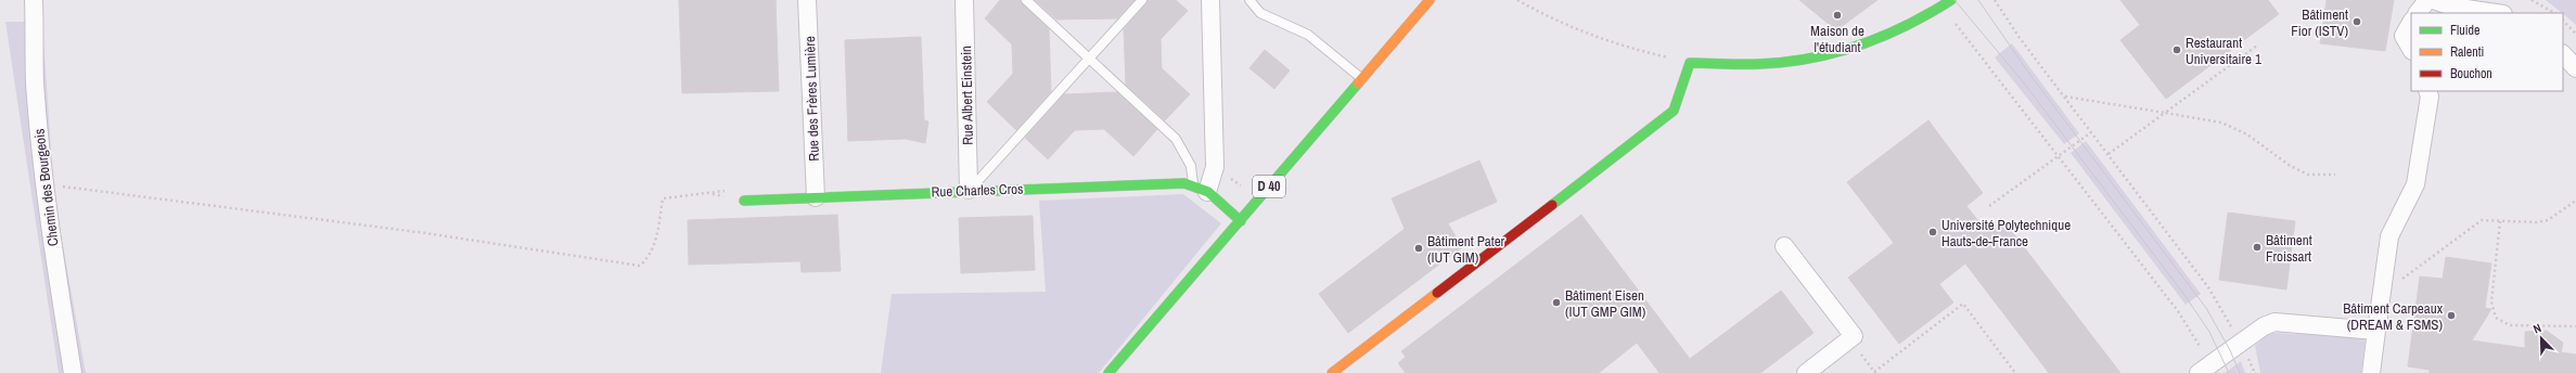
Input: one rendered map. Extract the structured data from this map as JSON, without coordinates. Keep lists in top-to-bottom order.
{
  "streets": {
    "street": [
      "Rue Albert Einstein",
      "Rue des Frères Lumière",
      "D 40",
      "Chemin des Bourgeois",
      "Rue Charles Cros"
    ]
  },
  "crossings": [
    ["Rue Albert Einstein", "Rue Charles Cros"],
    ["Rue des Frères Lumière", "Rue Charles Cros"]
  ],
  "places": [
    "Maison de l'étudiant",
    "Bâtiment Fior (ISTV)",
    "Restaurant Universitaire 1",
    "Université Polytechnique Hauts-de-France",
    "Bâtiment Froissart",
    "Bâtiment Pater (IUT GIM)",
    "Bâtiment Eisen (IUT GMP GIM)",
    "Bâtiment Carpeaux (DREAM & FSMS)"
  ],
  "legend": ["Fluide", "Ralenti", "Bouchon"],
  "north": "top left"
}
